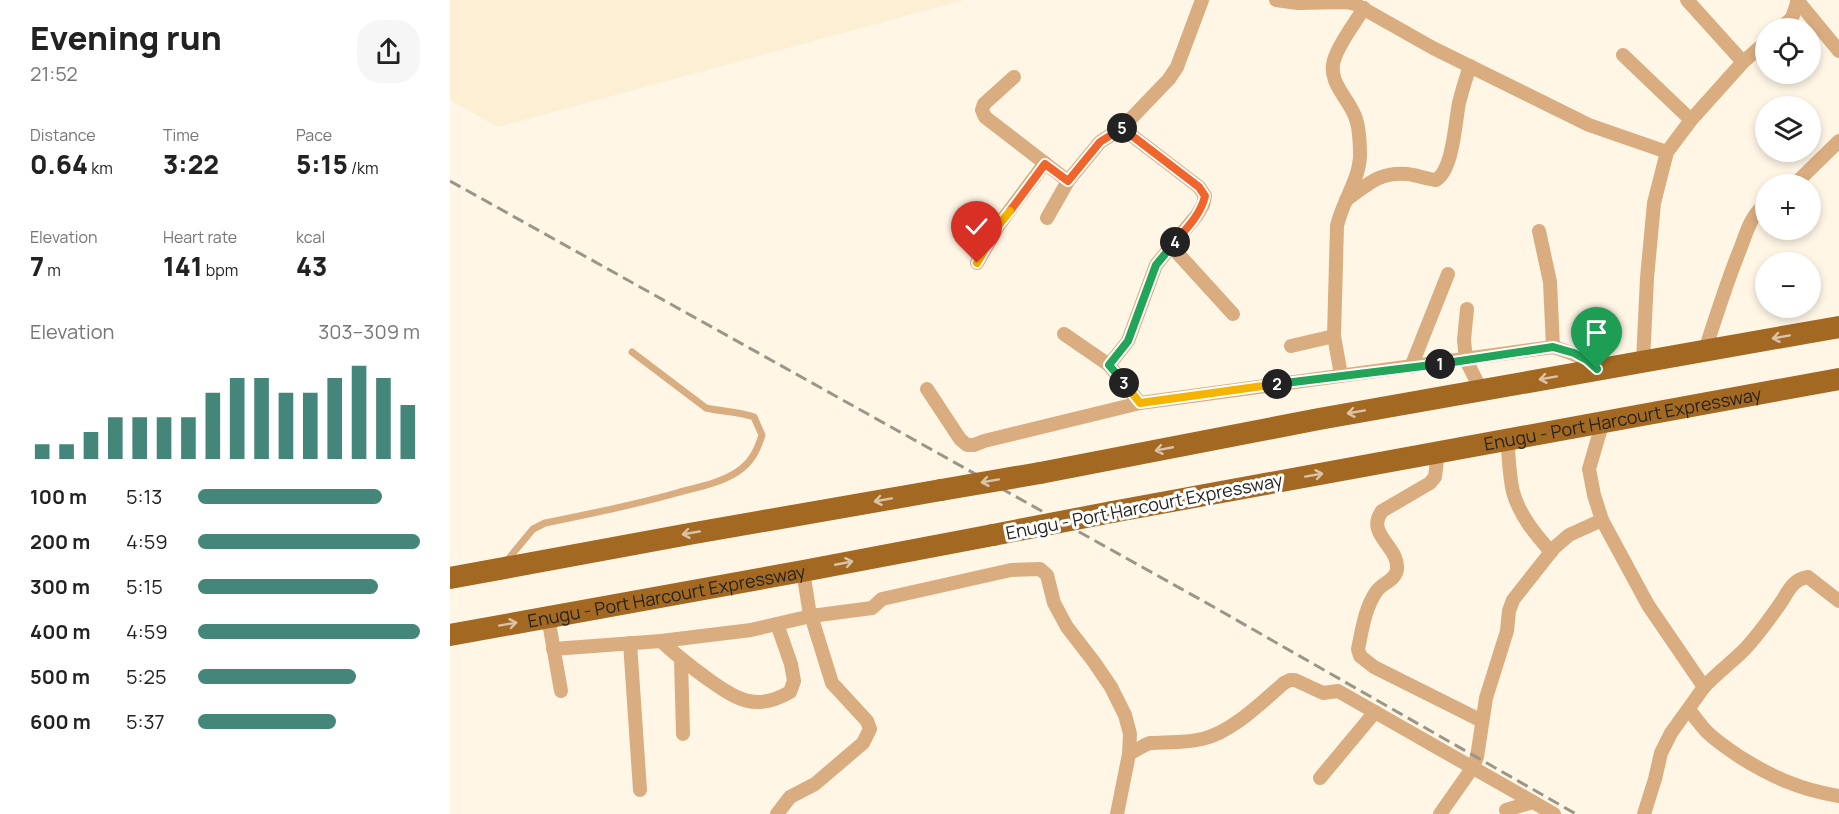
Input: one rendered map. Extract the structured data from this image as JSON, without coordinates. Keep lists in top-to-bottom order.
{
  "streets": {
    "highway": ["Enugu - Port Harcourt Expressway"]
  },
  "page": {
    "heading": ["Evening run", "21:52"],
    "map_buttons": ["+", "−"],
    "stats": [
      ["Distance", "0.64 km"],
      ["Time", "3:22"],
      ["Pace", "5:15 /km"],
      ["Elevation", "7 m"],
      ["Heart rate", "141 bpm"],
      ["kcal", "43"]
    ],
    "pins": [
      "5",
      "4",
      "1",
      "3",
      "2"
    ],
    "chart": ["Elevation", "303–309 m"],
    "list": [
      {
        "name": "100 m",
        "note": "5:13"
      },
      {
        "name": "200 m",
        "note": "4:59"
      },
      {
        "name": "300 m",
        "note": "5:15"
      },
      {
        "name": "400 m",
        "note": "4:59"
      },
      {
        "name": "500 m",
        "note": "5:25"
      },
      {
        "name": "600 m",
        "note": "5:37"
      }
    ]
  }
}
